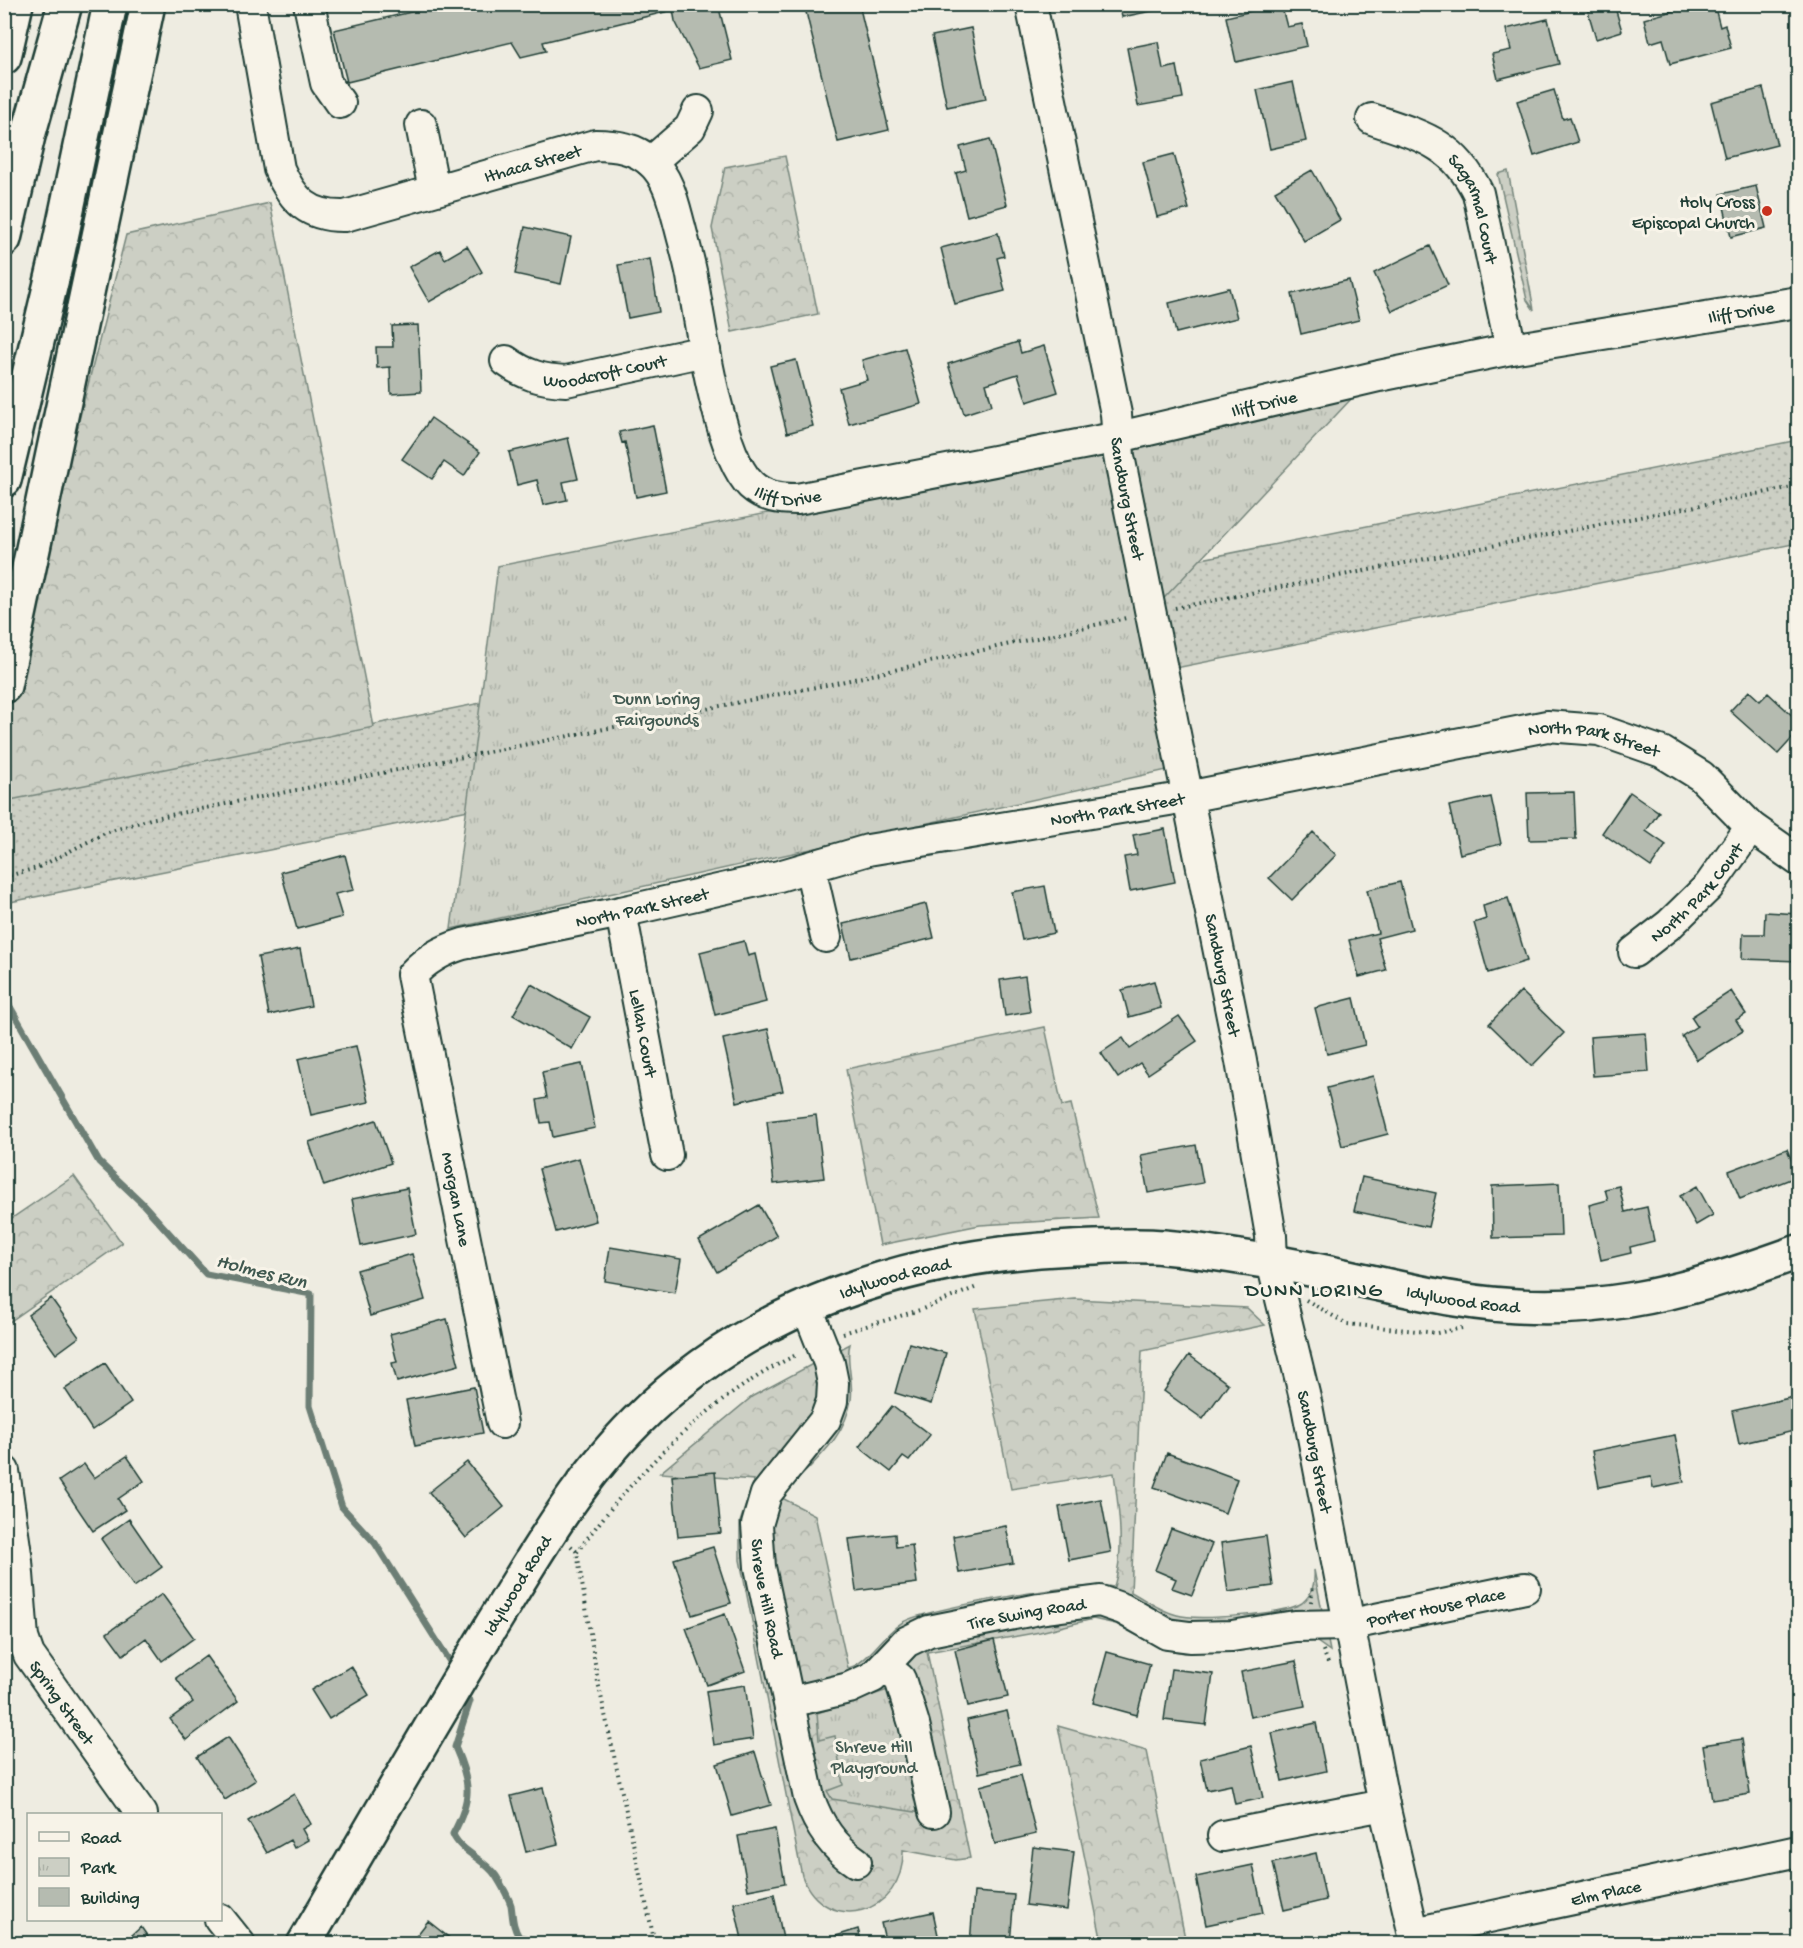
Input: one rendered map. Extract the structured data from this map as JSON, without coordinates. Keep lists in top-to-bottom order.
{
  "streets": {
    "main road": ["Idylwood Road"],
    "street": [
      "Ithaca Street",
      "Sagarmal Court",
      "Iliff Drive",
      "Woodcroft Court",
      "Sandburg Street",
      "North Park Street",
      "North Park Court",
      "Lellah Court",
      "Morgan Lane",
      "Shreve Hill Road",
      "Porter House Place",
      "Tire Swing Road",
      "Spring Street",
      "Elm Place"
    ]
  },
  "crossings": [
    ["Ithaca Street", "Iliff Drive"],
    ["Ithaca Street", "Woodcroft Court"],
    ["Sagarmal Court", "Iliff Drive"],
    ["Iliff Drive", "Sandburg Street"],
    ["Sandburg Street", "North Park Street"],
    ["Sandburg Street", "Idylwood Road"],
    ["Sandburg Street", "Porter House Place"],
    ["Sandburg Street", "Tire Swing Road"],
    ["Sandburg Street", "Elm Place"],
    ["North Park Street", "North Park Court"],
    ["North Park Street", "Lellah Court"],
    ["North Park Street", "Morgan Lane"],
    ["Idylwood Road", "Shreve Hill Road"],
    ["Shreve Hill Road", "Tire Swing Road"],
    ["Porter House Place", "Tire Swing Road"]
  ],
  "districts": ["DUNN LORING"],
  "water": ["Holmes Run"],
  "parks": ["Dunn Loring Fairgounds", "Shreve Hill Playground"],
  "places": ["Holy Cross Episcopal Church"],
  "legend": ["Road", "Park", "Building"]
}
